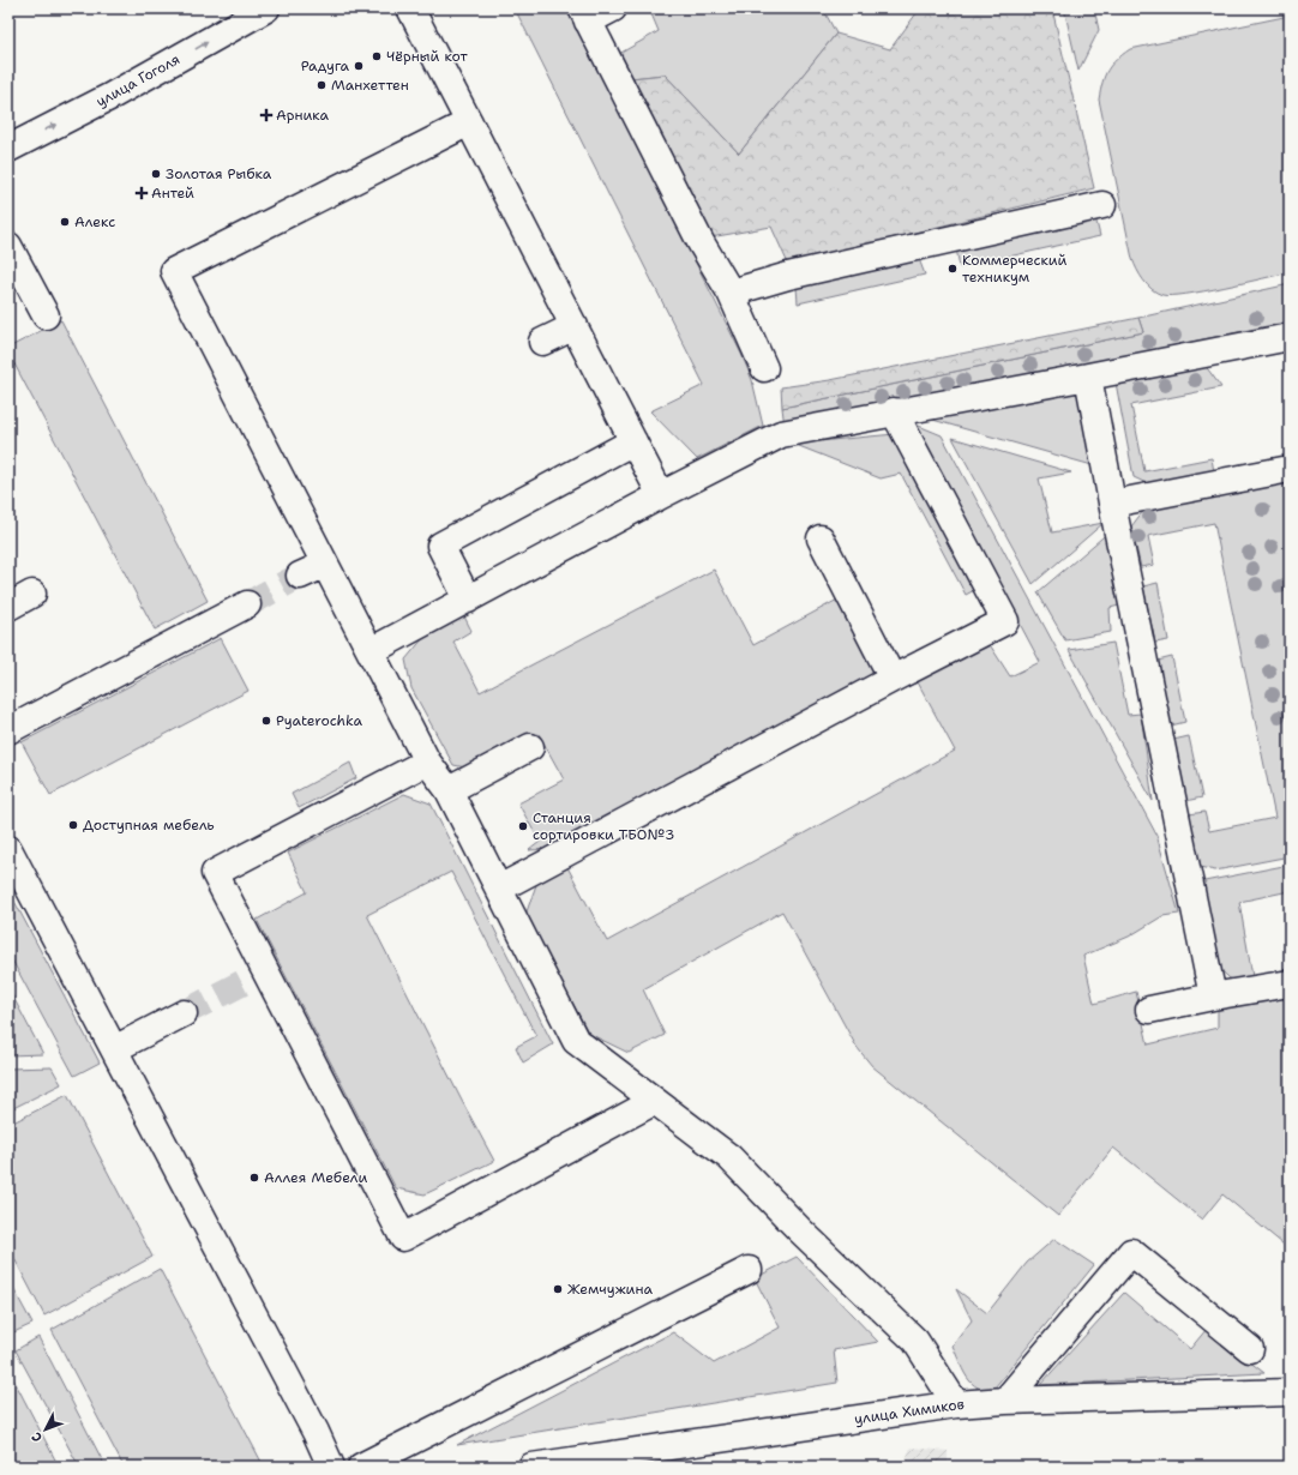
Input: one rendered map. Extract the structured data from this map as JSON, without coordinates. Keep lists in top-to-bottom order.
{
  "streets": {
    "street": ["улица Гоголя", "улица Химиков"]
  },
  "one_way": ["улица Гоголя"],
  "places": {
    "other": [
      "Чёрный кот",
      "Радуга",
      "Манхеттен",
      "Золотая Рыбка",
      "Алекс",
      "Коммерческий техникум",
      "Pyaterochka",
      "Доступная мебель",
      "Станция сортировки ТБО№3",
      "Аллея Мебели",
      "Жемчужина"
    ],
    "health": ["Арника", "Антей"]
  },
  "north": "bottom left"
}
